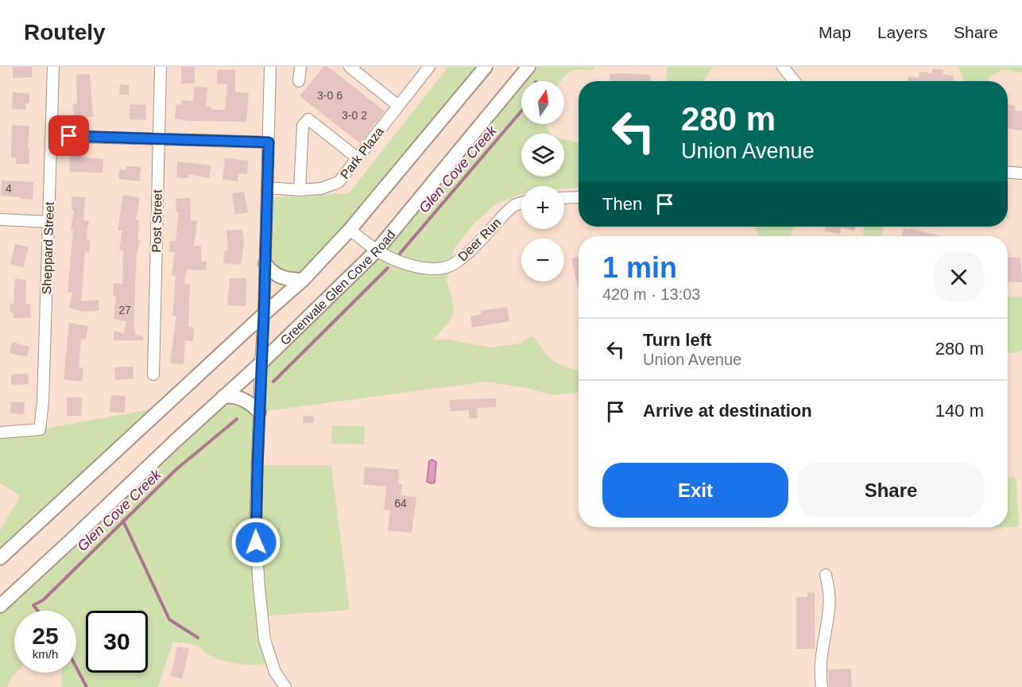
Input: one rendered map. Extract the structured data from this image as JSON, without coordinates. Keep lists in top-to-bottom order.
{
  "streets": {
    "main road": ["Greenvale Glen Cove Road"],
    "street": [
      "Park Plaza",
      "Post Street",
      "Deer Run",
      "Sheppard Street"
    ]
  },
  "crossings": [
    ["Deer Run", "Greenvale Glen Cove Road"]
  ],
  "water": ["Glen Cove Creek"],
  "house_numbers": [
    "3-0 6",
    "3-0 2",
    "4",
    "27",
    "64"
  ],
  "north": "top",
  "page": {
    "header": "Routely",
    "nav": ["Map", "Layers", "Share"],
    "map_buttons": ["+", "−"],
    "turn": ["280 m", "Union Avenue"],
    "then": "Then",
    "heading": ["1 min", "420 m · 13:03"],
    "list": [
      {
        "name": "Turn left",
        "note": "Union Avenue",
        "value": "280 m"
      },
      {
        "name": "Arrive at destination",
        "value": "140 m"
      }
    ],
    "buttons": ["Exit", "Share"],
    "speed": "25 km/h",
    "limit": "30"
  }
}
